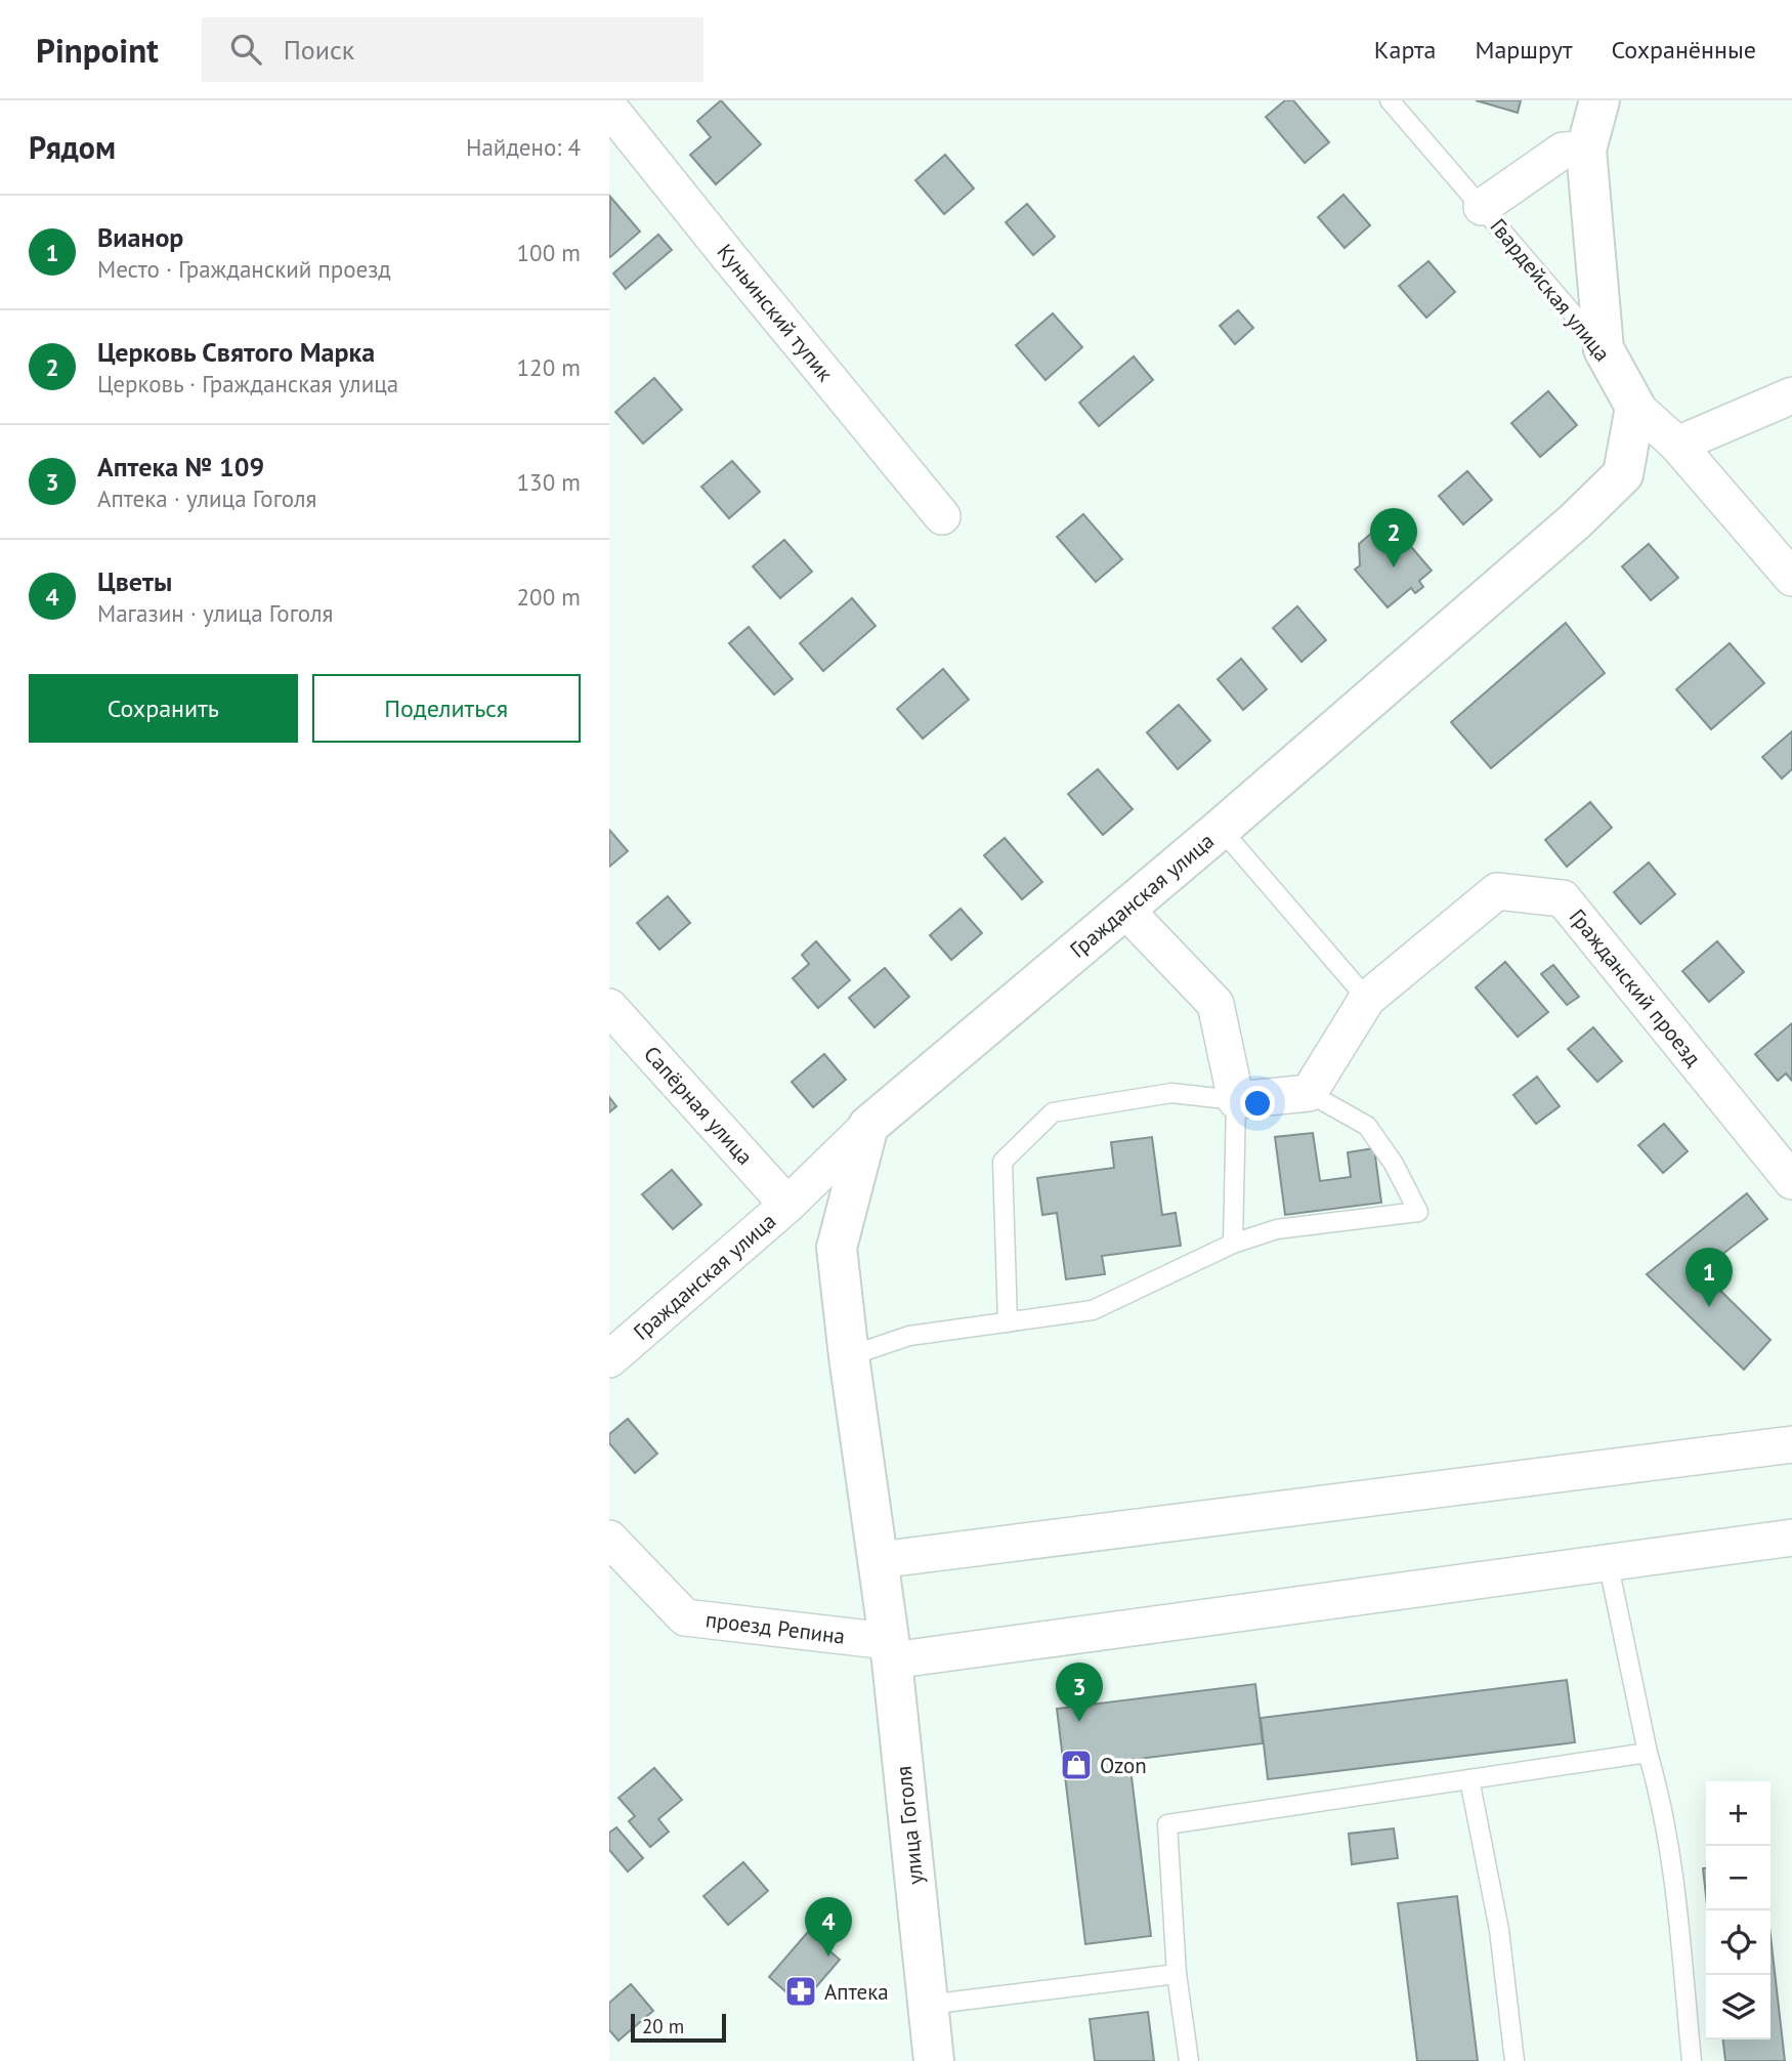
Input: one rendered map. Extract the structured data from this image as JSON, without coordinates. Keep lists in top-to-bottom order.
{
  "streets": {
    "street": [
      "Гвардейская улица",
      "Куньинский тупик",
      "Гражданская улица",
      "Гражданский проезд",
      "Сапёрная улица",
      "проезд Репина",
      "улица Гоголя"
    ]
  },
  "crossings": [
    ["Гвардейская улица", "Гражданская улица"],
    ["Гражданская улица", "Сапёрная улица"],
    ["Гражданская улица", "улица Гоголя"],
    ["проезд Репина", "улица Гоголя"]
  ],
  "places": {
    "shop": ["Ozon"],
    "pharmacy": ["Аптека"]
  },
  "scale_bar": "20 m",
  "page": {
    "header": "Pinpoint",
    "search": "Поиск",
    "nav": ["Карта", "Маршрут", "Сохранённые"],
    "heading": ["Рядом", "Найдено: 4"],
    "list": [
      {
        "mark": "1",
        "name": "Вианор",
        "note": "Место · Гражданский проезд",
        "value": "100 m"
      },
      {
        "mark": "2",
        "name": "Церковь Святого Марка",
        "note": "Церковь · Гражданская улица",
        "value": "120 m"
      },
      {
        "mark": "3",
        "name": "Аптека № 109",
        "note": "Аптека · улица Гоголя",
        "value": "130 m"
      },
      {
        "mark": "4",
        "name": "Цветы",
        "note": "Магазин · улица Гоголя",
        "value": "200 m"
      }
    ],
    "pins": [
      "2",
      "1",
      "3",
      "4"
    ],
    "buttons": ["Сохранить", "Поделиться"],
    "map_buttons": ["+", "−"],
    "scale": "20 m"
  }
}
